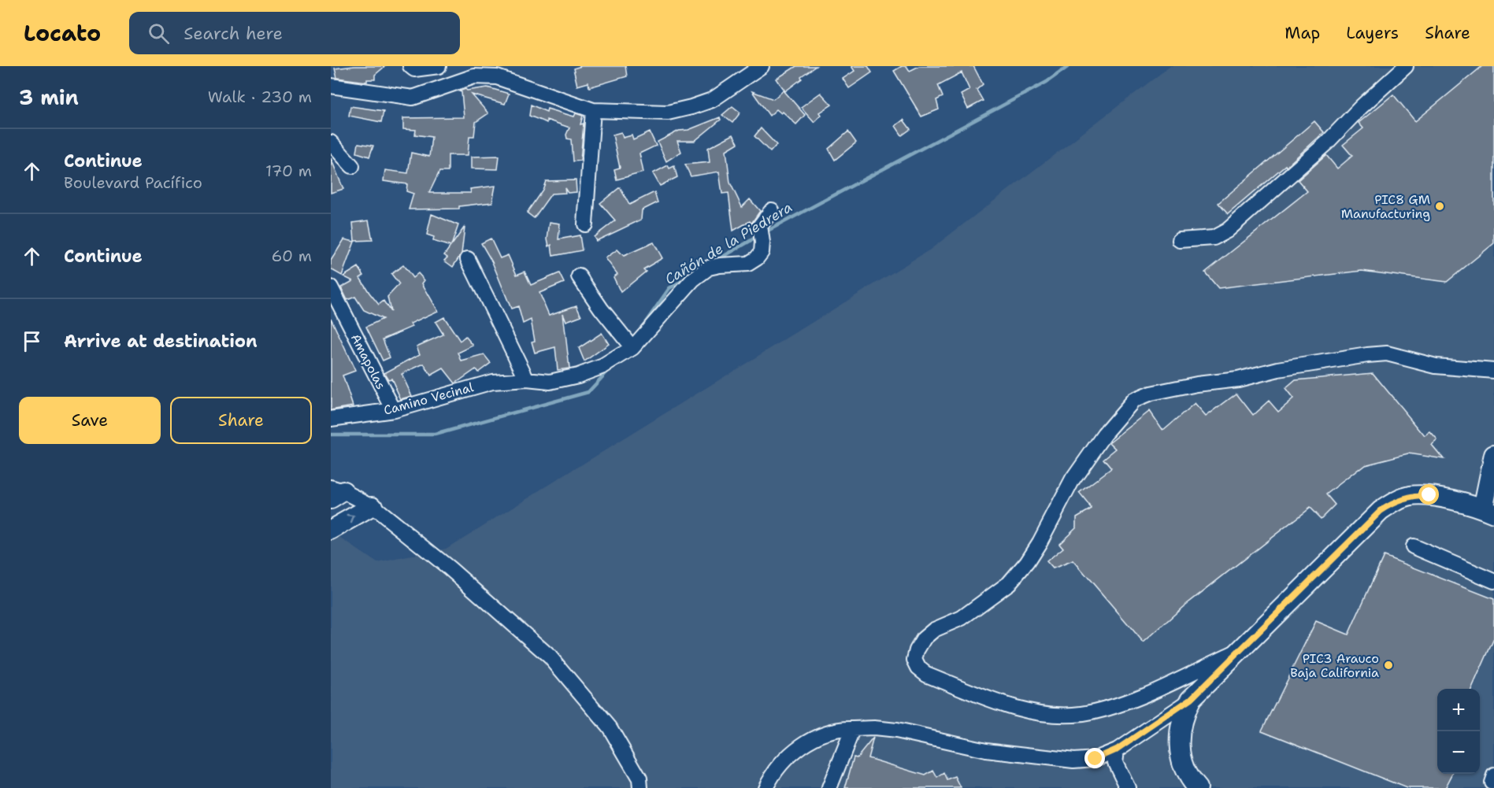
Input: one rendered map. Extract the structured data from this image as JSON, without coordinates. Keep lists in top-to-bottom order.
{
  "streets": {
    "street": ["Amapolas", "Camino Vecinal"]
  },
  "crossings": [
    ["Amapolas", "Camino Vecinal"]
  ],
  "water": ["Cañón de la Piedrera"],
  "places": ["PIC8 GM Manufacturing", "PIC3 Arauco Baja California"],
  "page": {
    "header": "Locato",
    "search": "Search here",
    "nav": ["Map", "Layers", "Share"],
    "heading": ["3 min", "Walk · 230 m"],
    "list": [
      ["Continue", "Boulevard Pacífico", "170 m"],
      ["Continue", "60 m"],
      "Arrive at destination"
    ],
    "buttons": ["Save", "Share"],
    "map_buttons": ["+", "−"]
  }
}
